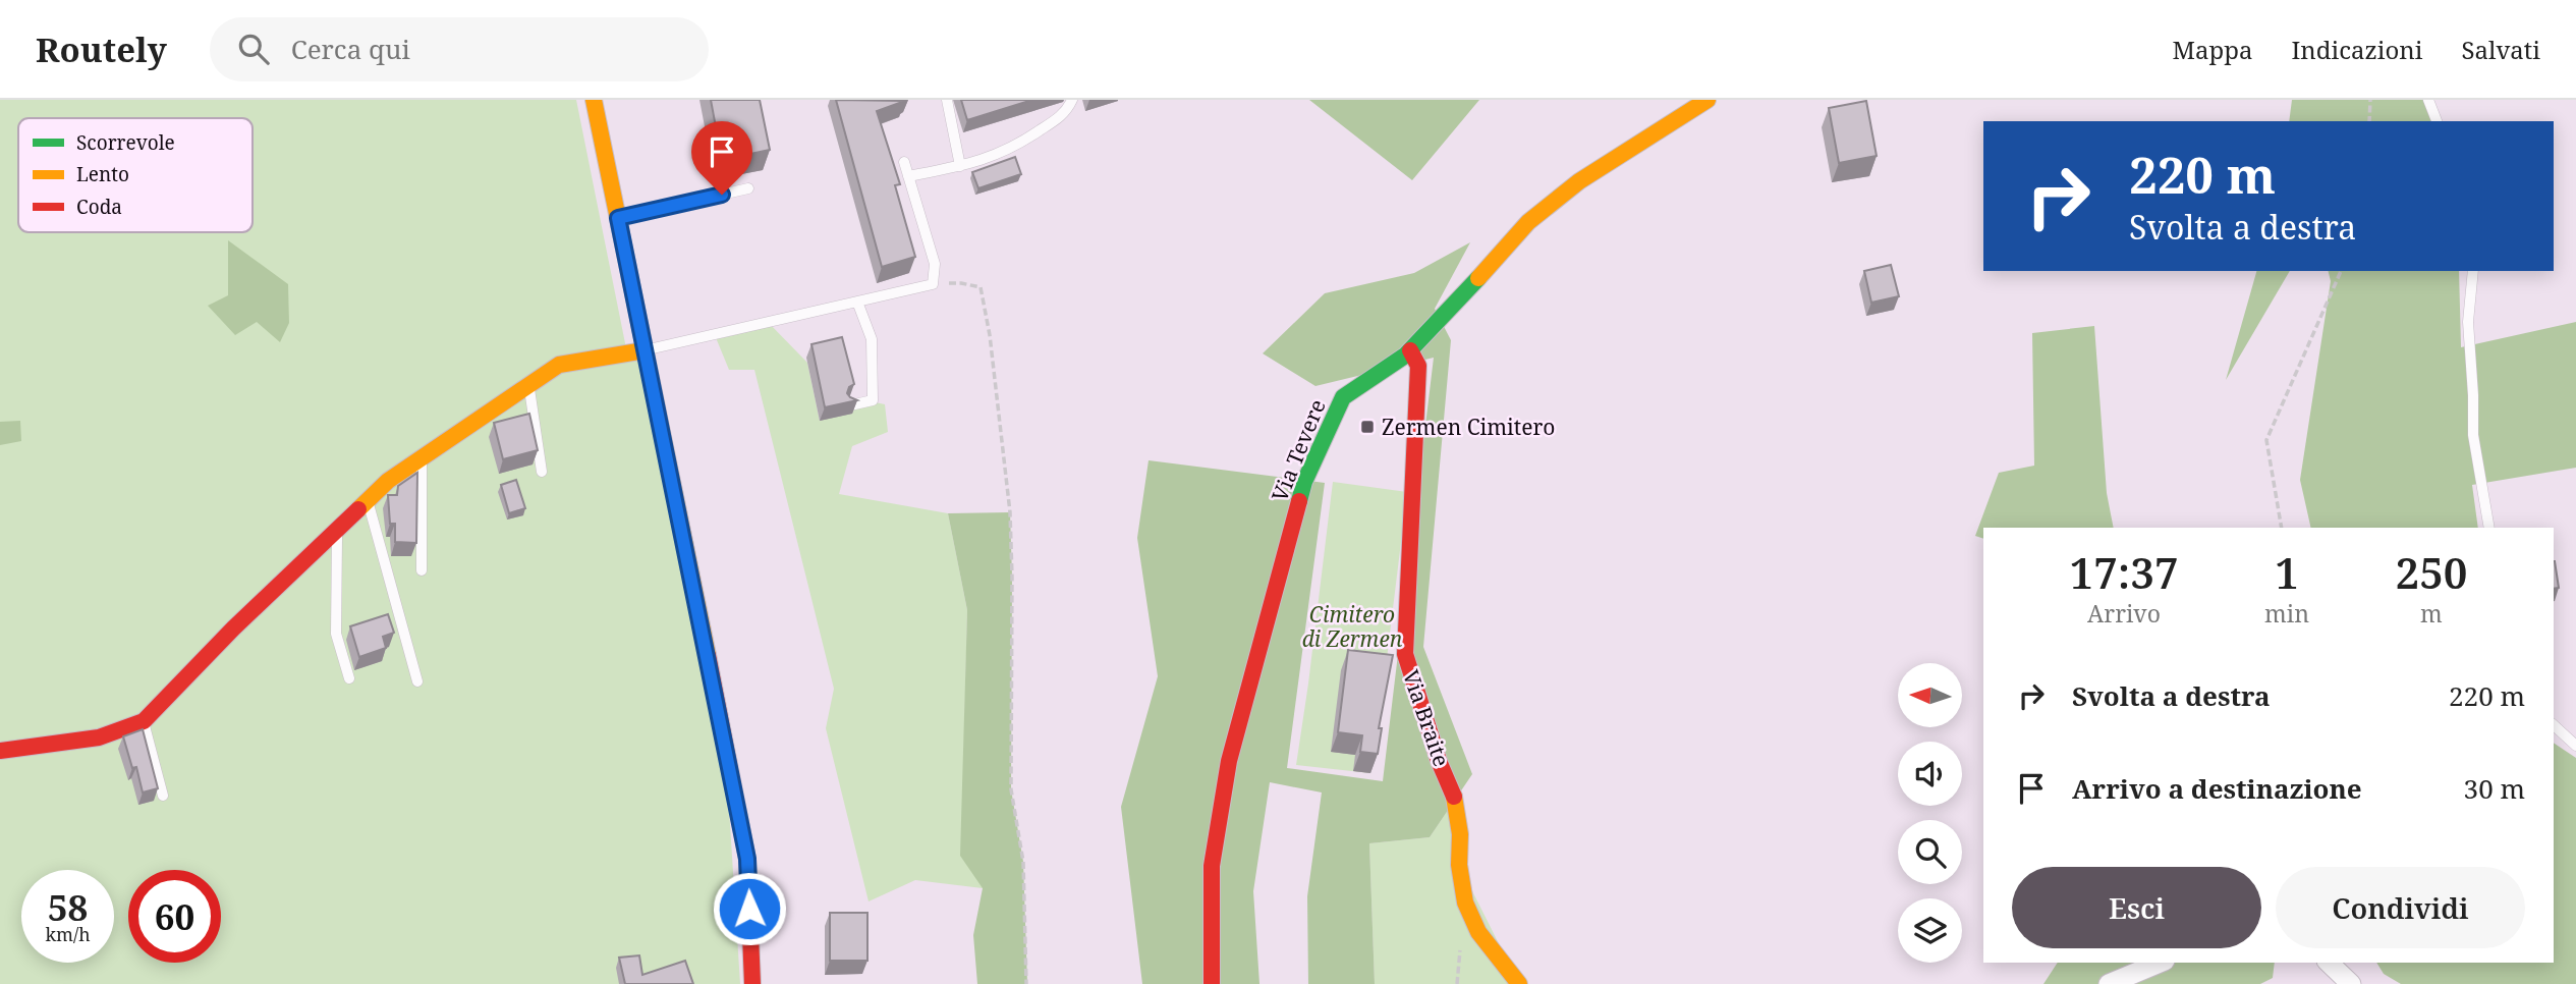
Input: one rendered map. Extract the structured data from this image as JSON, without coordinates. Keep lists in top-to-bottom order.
{
  "streets": {
    "main road": ["Via Tevere", "Via Braite"]
  },
  "crossings": [
    ["Via Tevere", "Via Braite"]
  ],
  "parks": ["Cimitero di Zermen"],
  "places": {
    "transit": ["Zermen Cimitero"]
  },
  "legend": ["Scorrevole", "Lento", "Coda"],
  "north": "left",
  "page": {
    "header": "Routely",
    "search": "Cerca qui",
    "nav": ["Mappa", "Indicazioni", "Salvati"],
    "turn": ["220 m", "Svolta a destra"],
    "eta": [
      "17:37",
      "Arrivo",
      "1",
      "min",
      "250",
      "m"
    ],
    "list": [
      {
        "name": "Svolta a destra",
        "value": "220 m"
      },
      {
        "name": "Arrivo a destinazione",
        "value": "30 m"
      }
    ],
    "buttons": ["Esci", "Condividi"],
    "speed": "58 km/h",
    "limit": "60"
  }
}
